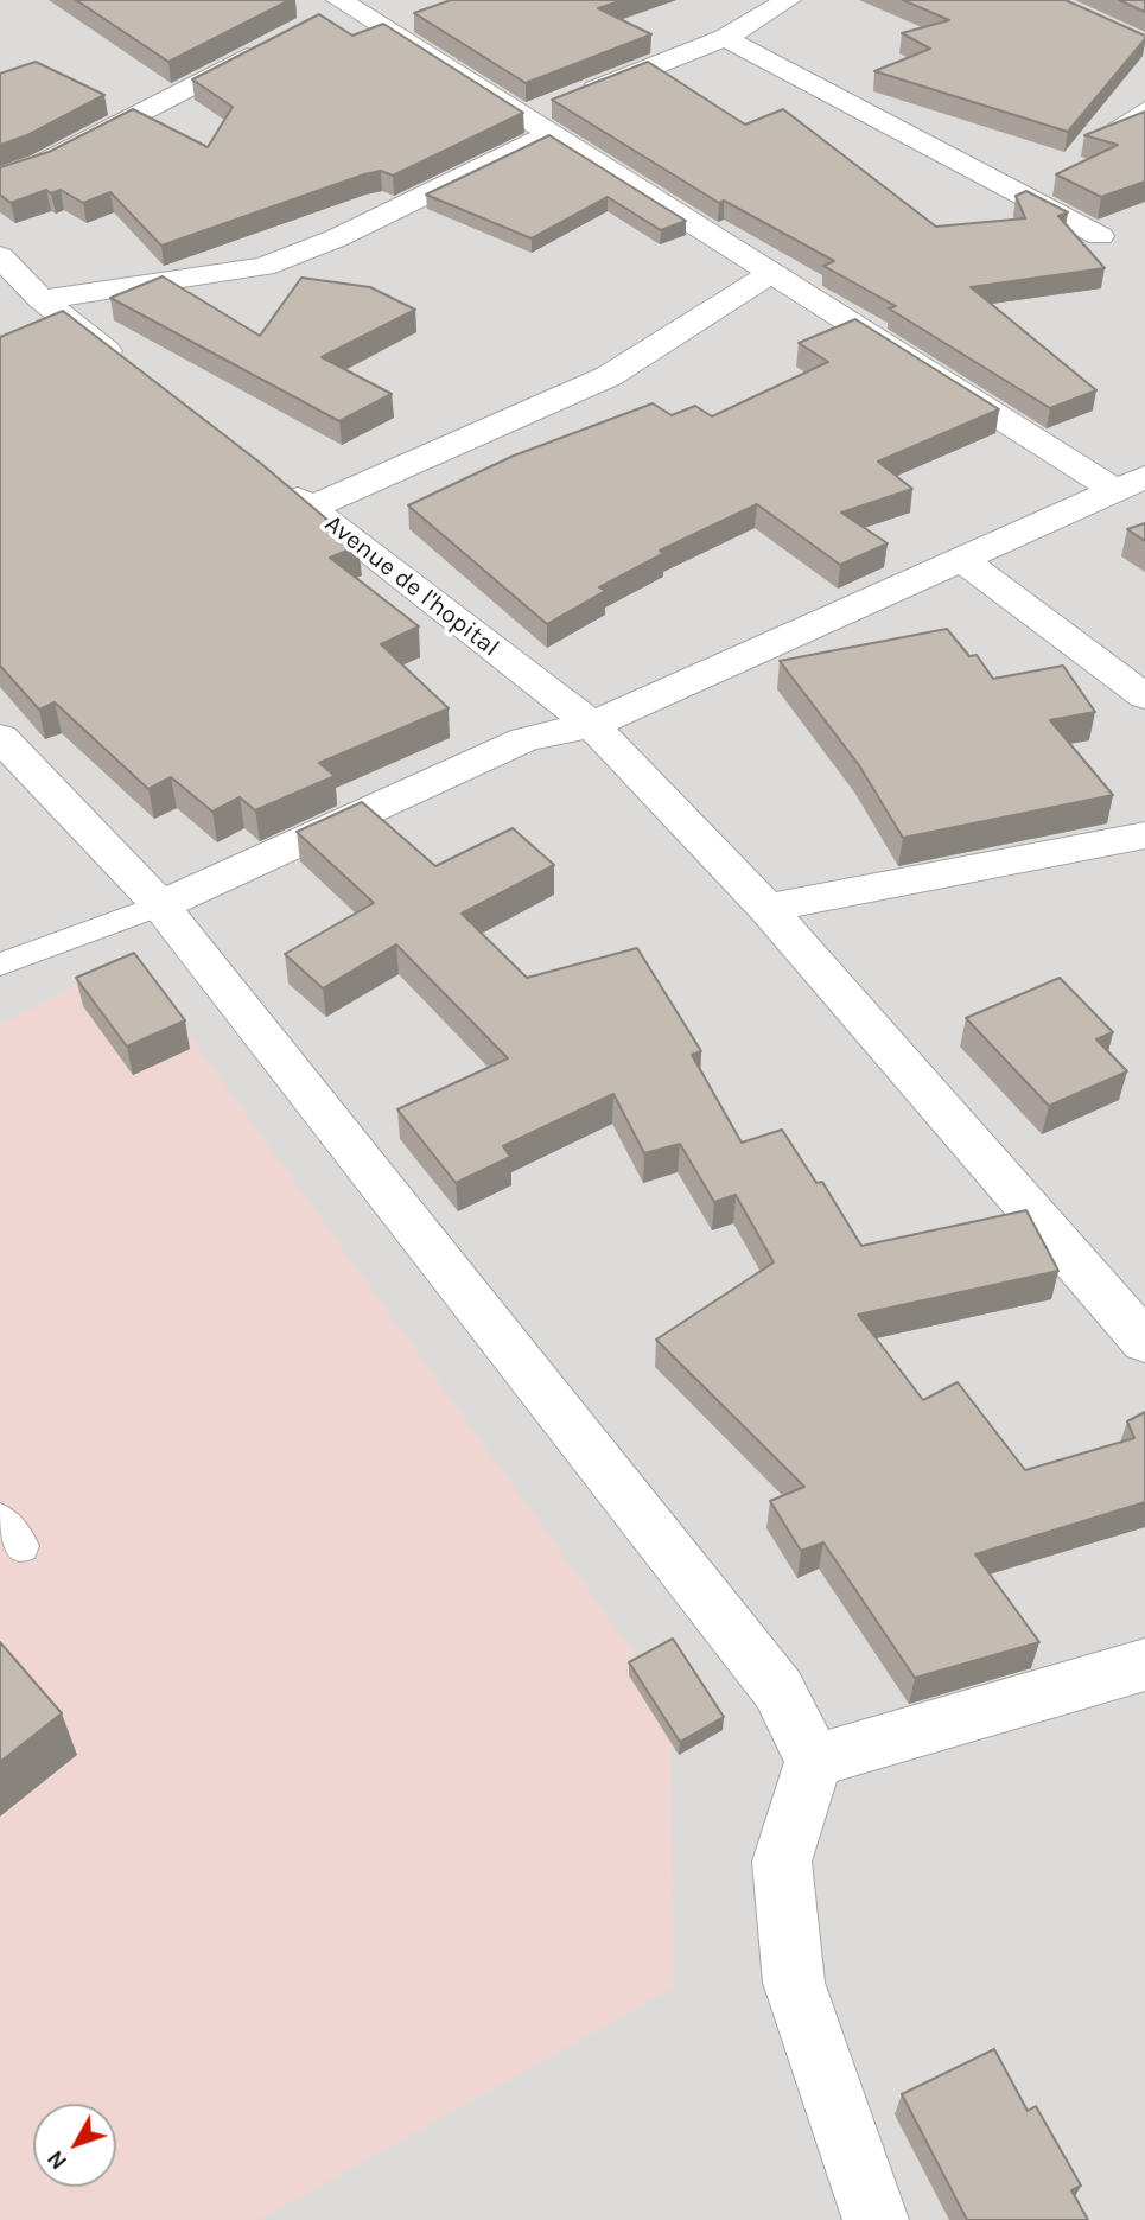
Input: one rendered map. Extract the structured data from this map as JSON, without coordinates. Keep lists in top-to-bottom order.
{
  "streets": {
    "street": ["Avenue de l'hopital"]
  },
  "north": "bottom left"
}
